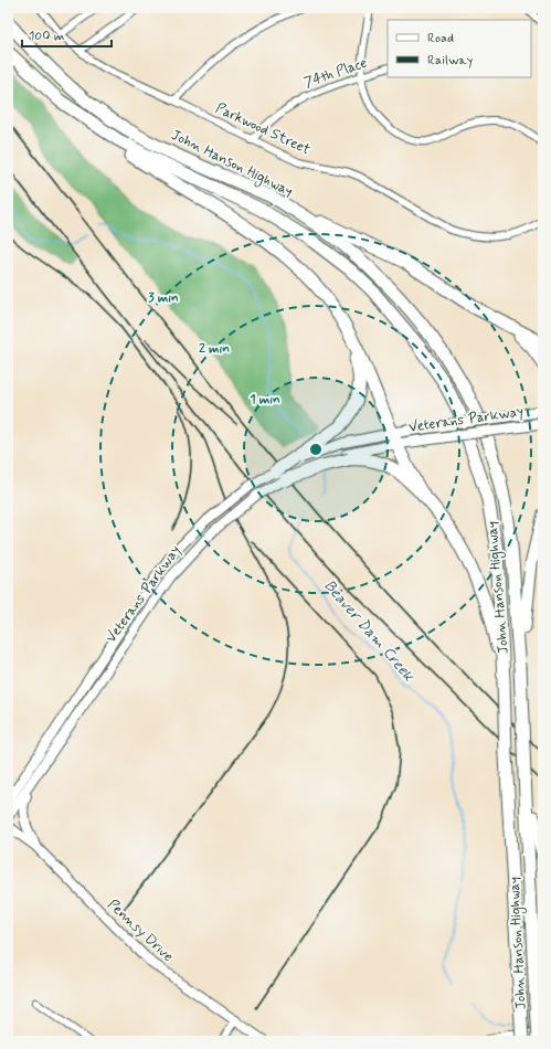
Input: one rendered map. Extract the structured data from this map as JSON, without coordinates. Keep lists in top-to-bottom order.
{
  "streets": {
    "highway": ["John Hanson Highway"],
    "main road": ["Veterans Parkway", "Pennsy Drive"],
    "street": ["74th Place", "Parkwood Street"]
  },
  "crossings": [
    ["74th Place", "Parkwood Street"]
  ],
  "water": ["Beaver Dam Creek"],
  "legend": ["Road", "Railway"],
  "scale_bar": "100 m",
  "rings": ["3 min", "2 min", "1 min"]
}
